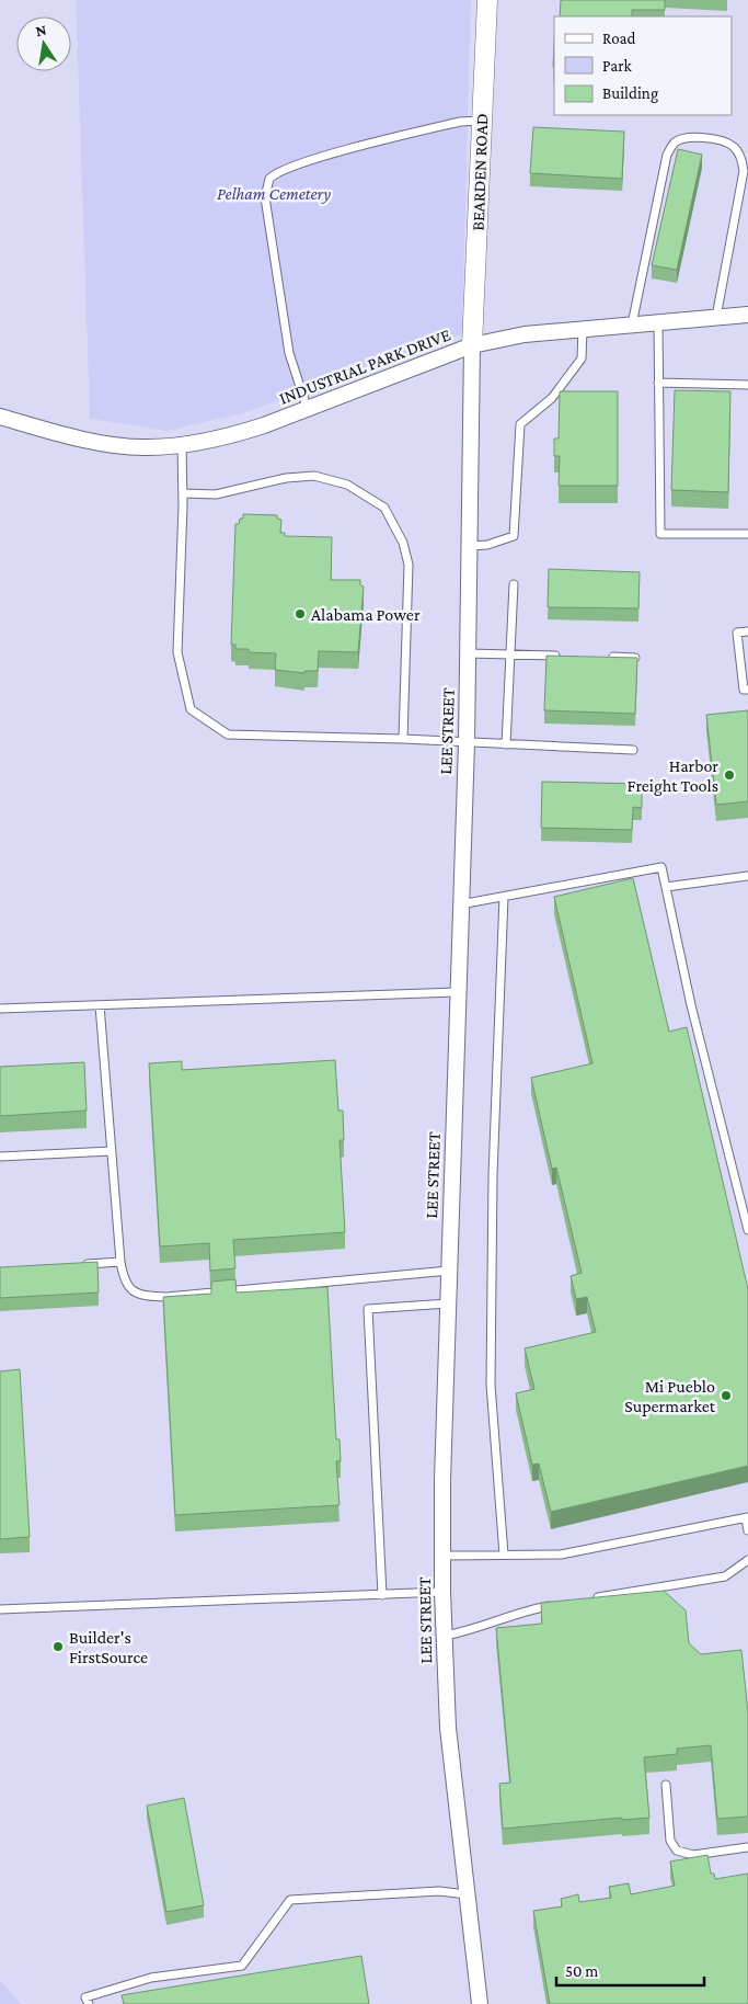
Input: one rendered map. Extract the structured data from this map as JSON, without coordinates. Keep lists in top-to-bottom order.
{
  "streets": {
    "street": ["BEARDEN ROAD", "INDUSTRIAL PARK DRIVE", "LEE STREET"]
  },
  "crossings": [
    ["BEARDEN ROAD", "INDUSTRIAL PARK DRIVE"],
    ["BEARDEN ROAD", "LEE STREET"],
    ["INDUSTRIAL PARK DRIVE", "LEE STREET"]
  ],
  "parks": ["Pelham Cemetery"],
  "places": [
    "Alabama Power",
    "Harbor Freight Tools",
    "Mi Pueblo Supermarket",
    "Builder's FirstSource"
  ],
  "legend": ["Road", "Park", "Building"],
  "scale_bar": "50 m",
  "north": "top"
}
